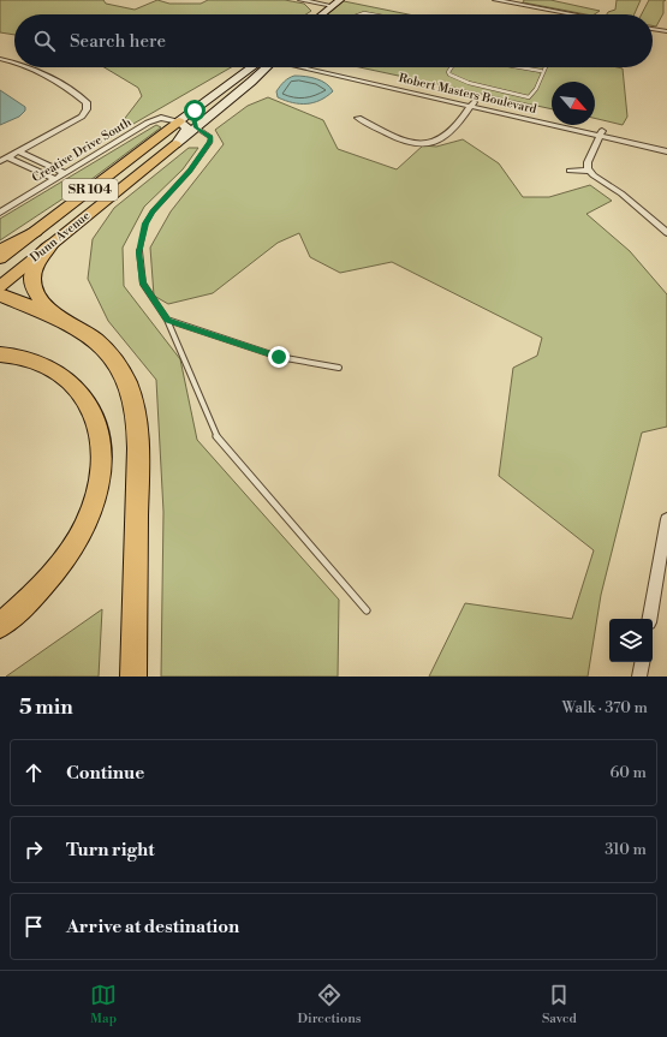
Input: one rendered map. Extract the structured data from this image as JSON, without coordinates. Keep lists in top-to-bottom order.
{
  "streets": {
    "main road": ["SR 104", "Dunn Avenue"],
    "street": ["Robert Masters Boulevard", "Creative Drive South"]
  },
  "crossings": [
    ["Creative Drive South", "Dunn Avenue"]
  ],
  "north": "bottom right",
  "page": {
    "search": "Search here",
    "heading": ["5 min", "Walk · 370 m"],
    "list": [
      ["Continue", "60 m"],
      ["Turn right", "310 m"],
      "Arrive at destination"
    ],
    "nav": ["Map", "Directions", "Saved"]
  }
}
